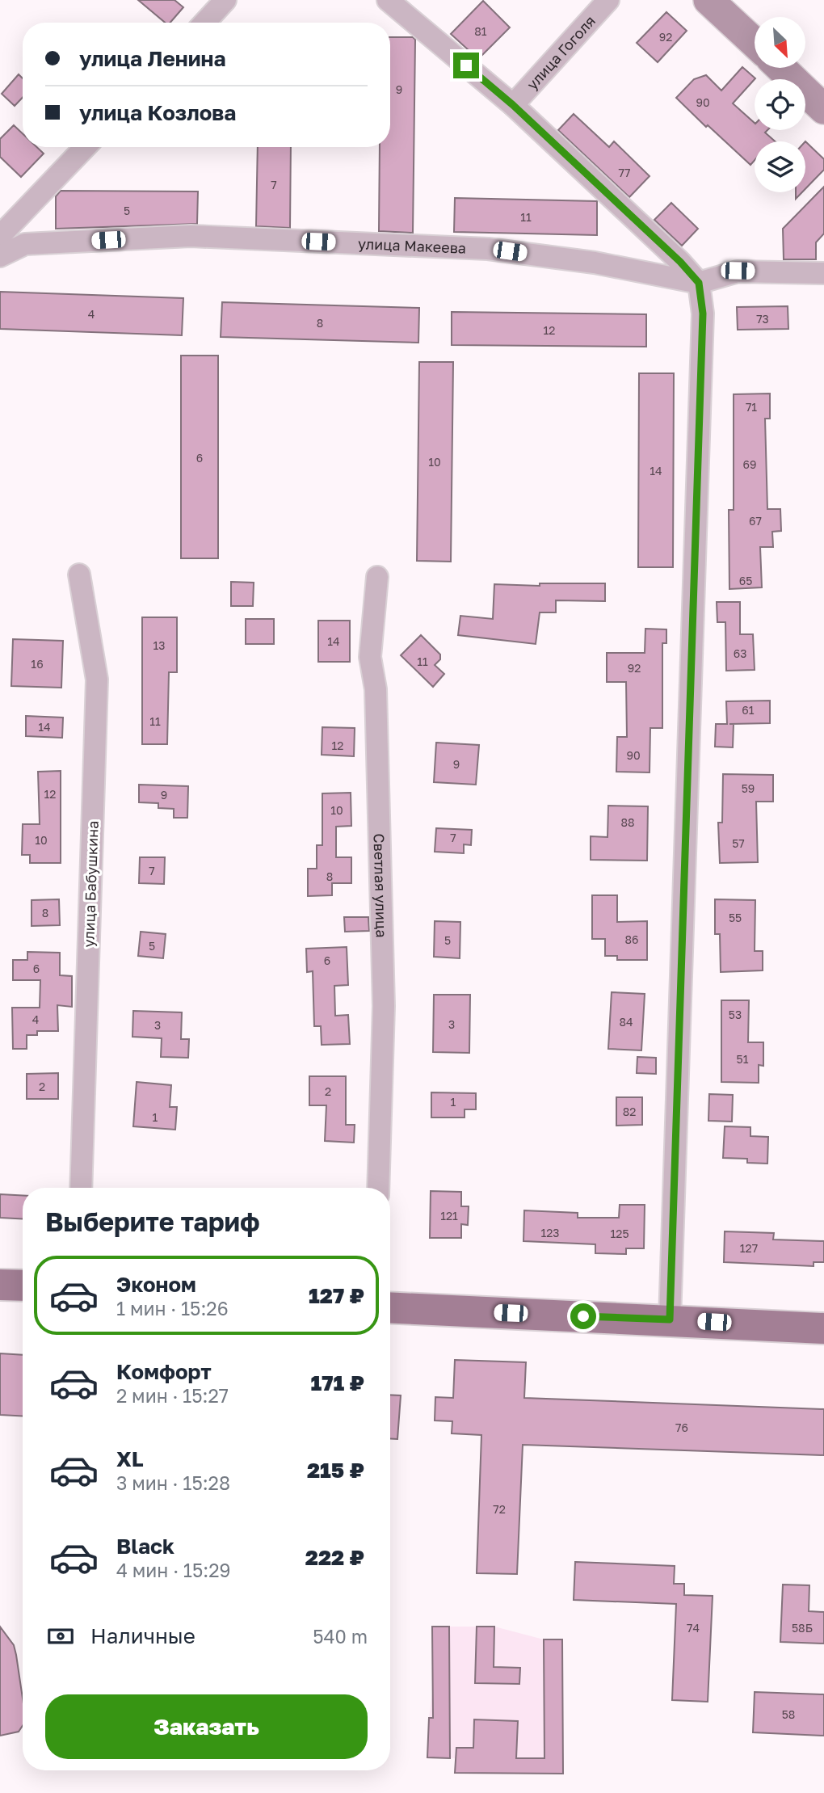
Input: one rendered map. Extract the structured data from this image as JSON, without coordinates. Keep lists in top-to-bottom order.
{
  "streets": {
    "street": [
      "улица Гоголя",
      "улица Макеева",
      "улица Бабушкина",
      "Светлая улица"
    ]
  },
  "house_numbers": [
    "81",
    "92",
    "9",
    "90",
    "77",
    "7",
    "5",
    "11",
    "4",
    "73",
    "8",
    "12",
    "71",
    "6",
    "10",
    "69",
    "14",
    "67",
    "65",
    "14",
    "13",
    "63",
    "11",
    "16",
    "92",
    "61",
    "11",
    "14",
    "12",
    "90",
    "9",
    "59",
    "12",
    "9",
    "10",
    "88",
    "7",
    "10",
    "57",
    "7",
    "8",
    "8",
    "55",
    "86",
    "5",
    "5",
    "6",
    "6",
    "53",
    "4",
    "84",
    "3",
    "3",
    "51",
    "2",
    "2",
    "1",
    "82",
    "1",
    "121",
    "123",
    "125",
    "127",
    "76",
    "72",
    "74",
    "58Б",
    "58"
  ],
  "north": "bottom right",
  "page": {
    "banner": ["улица Ленина", "улица Козлова"],
    "heading": "Выберите тариф",
    "list": [
      {
        "name": "Эконом",
        "note": "1 мин · 15:26",
        "value": "127 ₽"
      },
      {
        "name": "Комфорт",
        "note": "2 мин · 15:27",
        "value": "171 ₽"
      },
      {
        "name": "XL",
        "note": "3 мин · 15:28",
        "value": "215 ₽"
      },
      {
        "name": "Black",
        "note": "4 мин · 15:29",
        "value": "222 ₽"
      }
    ],
    "pay": ["Наличные", "540 m"],
    "buttons": "Заказать"
  }
}
